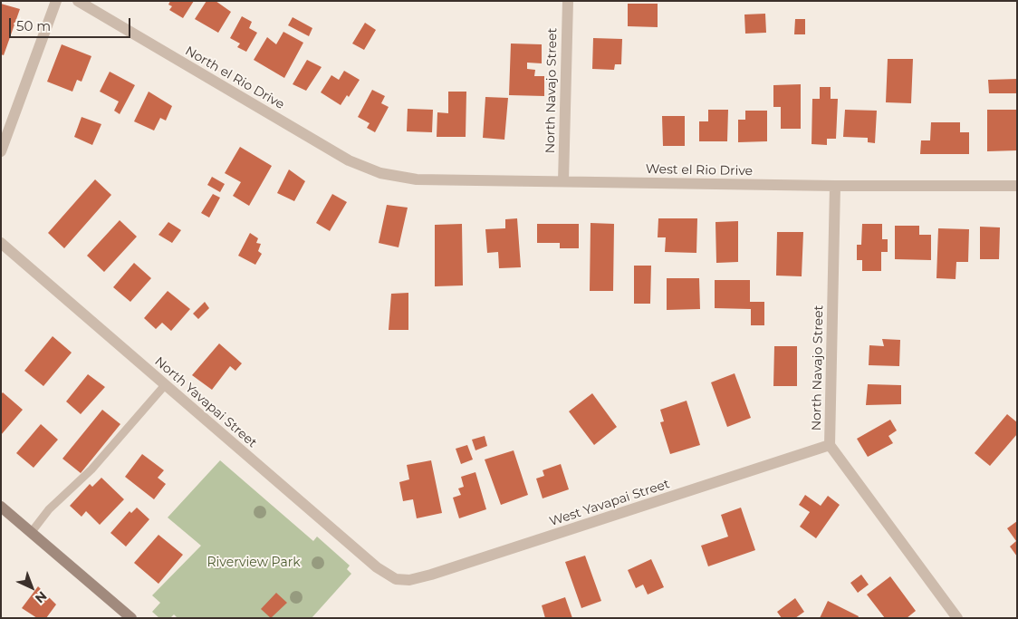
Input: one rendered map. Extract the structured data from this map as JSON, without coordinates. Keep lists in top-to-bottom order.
{
  "streets": {
    "street": [
      "North el Rio Drive",
      "North Navajo Street",
      "West el Rio Drive",
      "North Yavapai Street",
      "West Yavapai Street"
    ]
  },
  "crossings": [
    ["North el Rio Drive", "West el Rio Drive"],
    ["North Navajo Street", "West el Rio Drive"],
    ["North Navajo Street", "West Yavapai Street"],
    ["North Yavapai Street", "West Yavapai Street"]
  ],
  "parks": ["Riverview Park"],
  "scale_bar": "50 m",
  "north": "bottom right"
}
